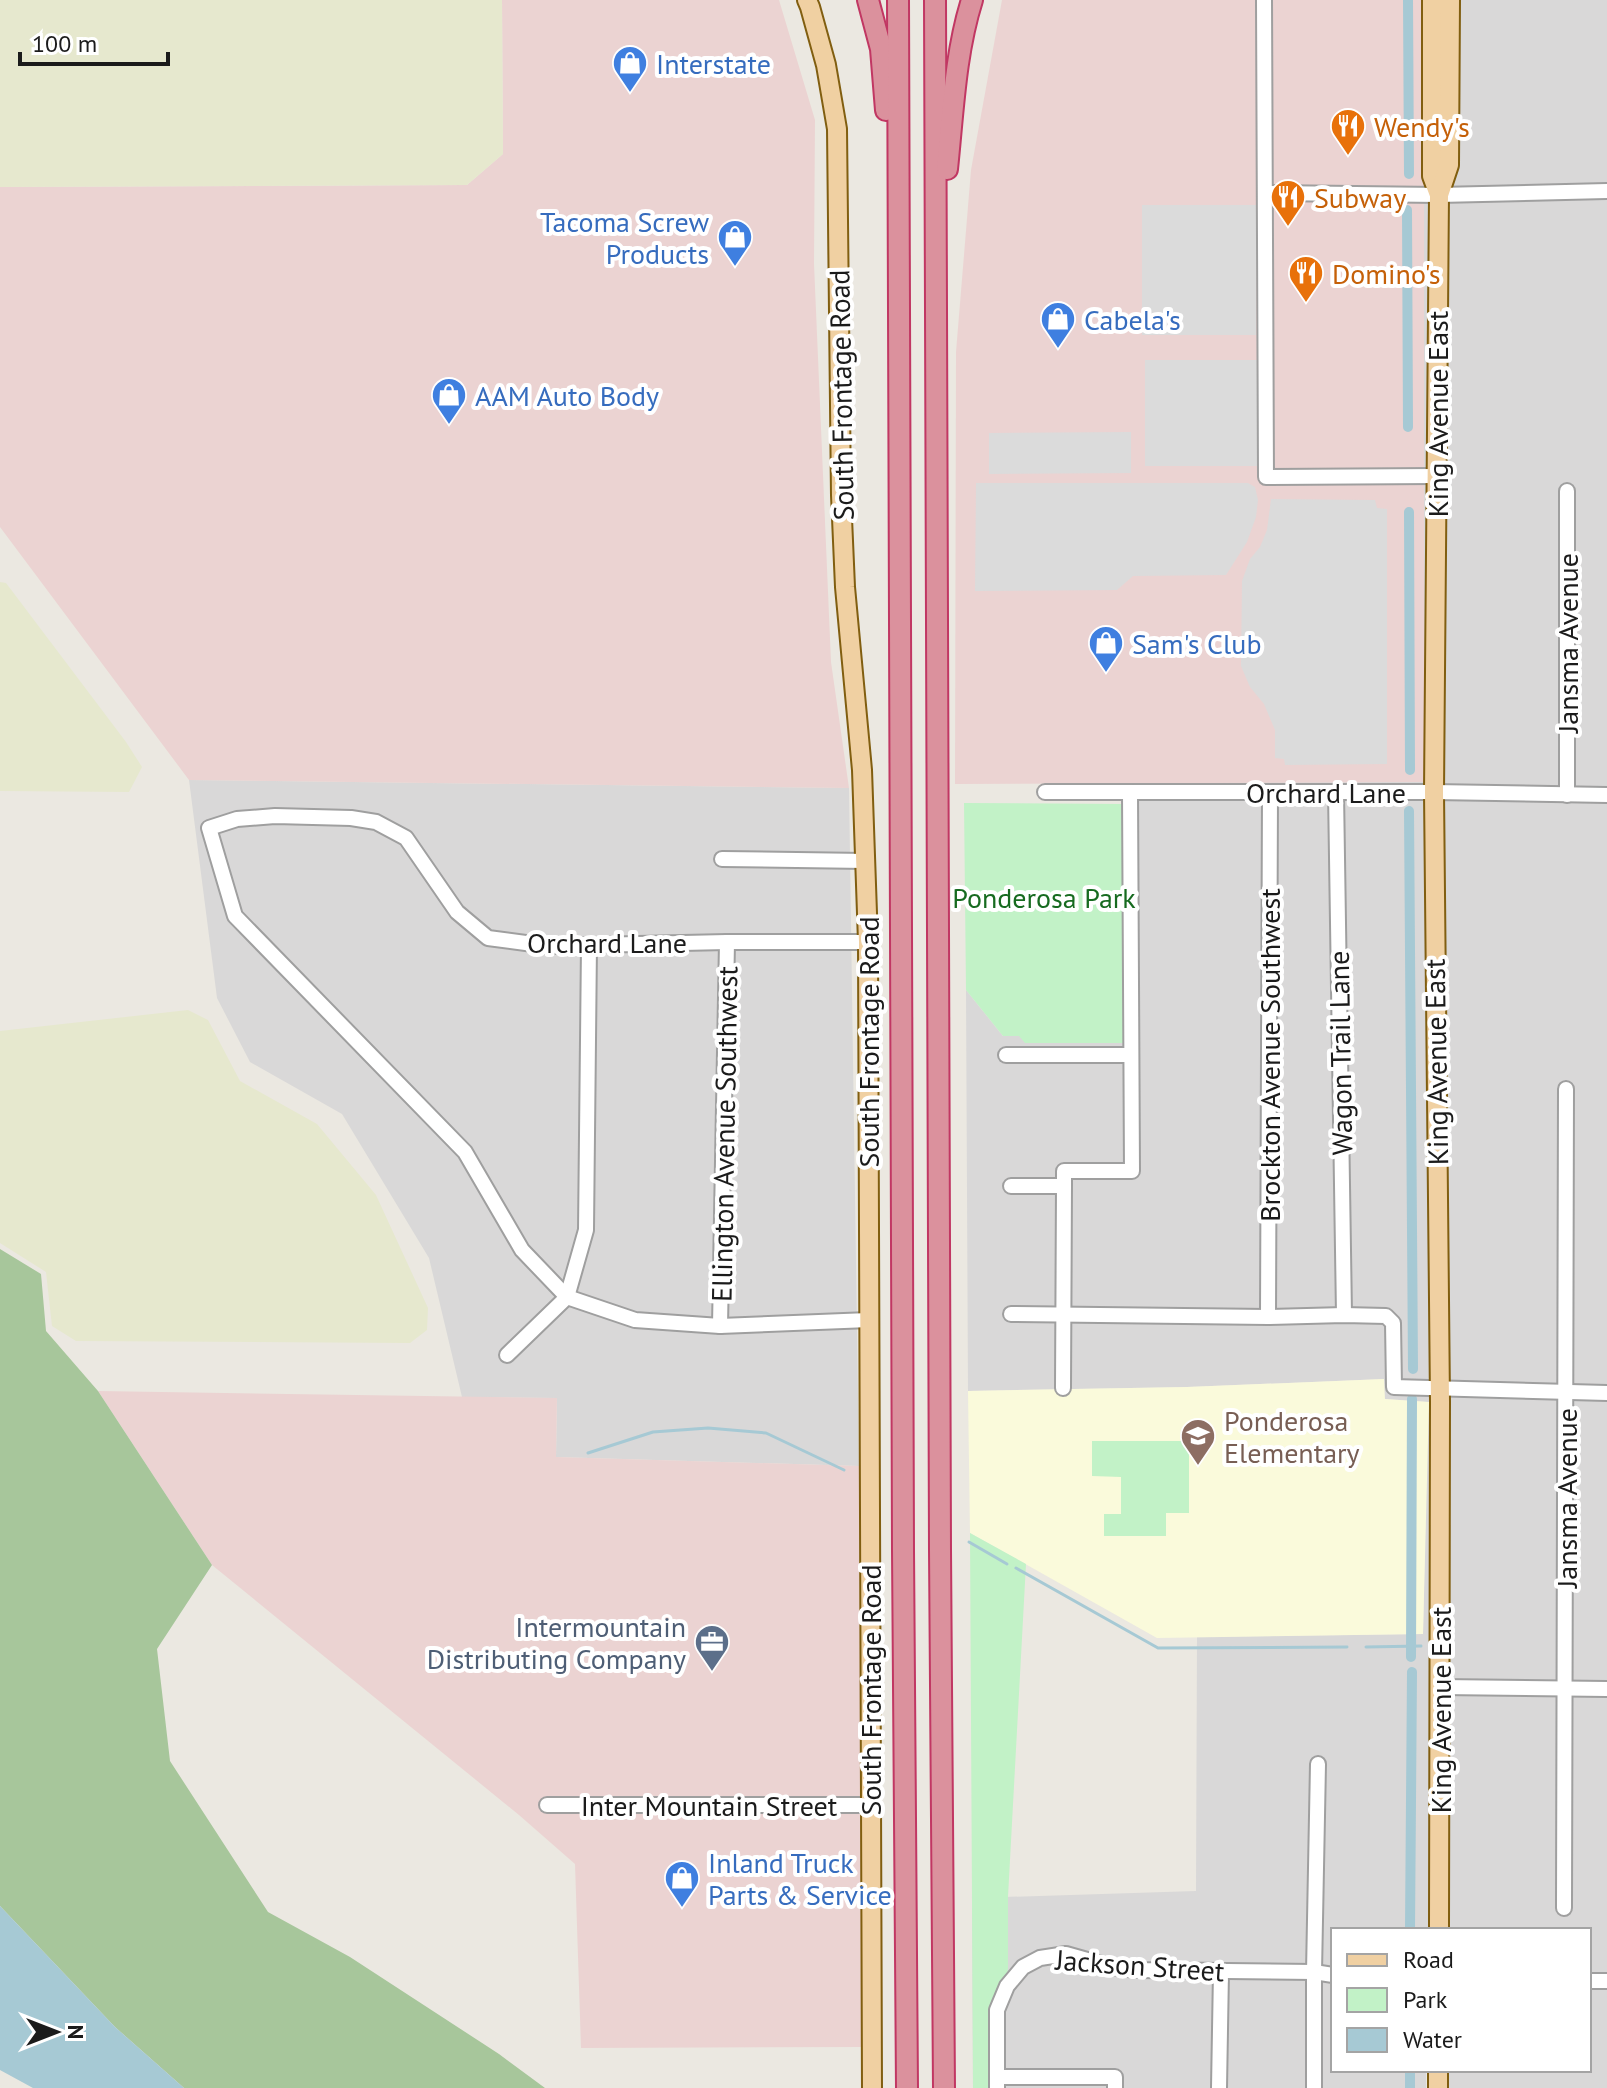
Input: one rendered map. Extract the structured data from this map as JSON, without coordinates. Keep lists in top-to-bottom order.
{
  "streets": {
    "main road": ["South Frontage Road", "King Avenue East"],
    "street": [
      "Jansma Avenue",
      "Orchard Lane",
      "Wagon Trail Lane",
      "Brockton Avenue Southwest",
      "Ellington Avenue Southwest",
      "Inter Mountain Street",
      "Jackson Street"
    ]
  },
  "crossings": [
    ["South Frontage Road", "Orchard Lane"],
    ["South Frontage Road", "Inter Mountain Street"],
    ["King Avenue East", "Orchard Lane"],
    ["Jansma Avenue", "Orchard Lane"],
    ["Orchard Lane", "Wagon Trail Lane"],
    ["Orchard Lane", "Brockton Avenue Southwest"],
    ["Orchard Lane", "Ellington Avenue Southwest"]
  ],
  "parks": ["Ponderosa Park"],
  "places": {
    "shop": [
      "Interstate",
      "Tacoma Screw Products",
      "Cabela's",
      "AAM Auto Body",
      "Sam's Club",
      "Inland Truck Parts & Service"
    ],
    "restaurant": ["Wendy's", "Subway", "Domino's"],
    "school or university": ["Ponderosa Elementary"],
    "office": ["Intermountain Distributing Company"]
  },
  "legend": ["Road", "Park", "Water"],
  "scale_bar": "100 m",
  "north": "right"
}
